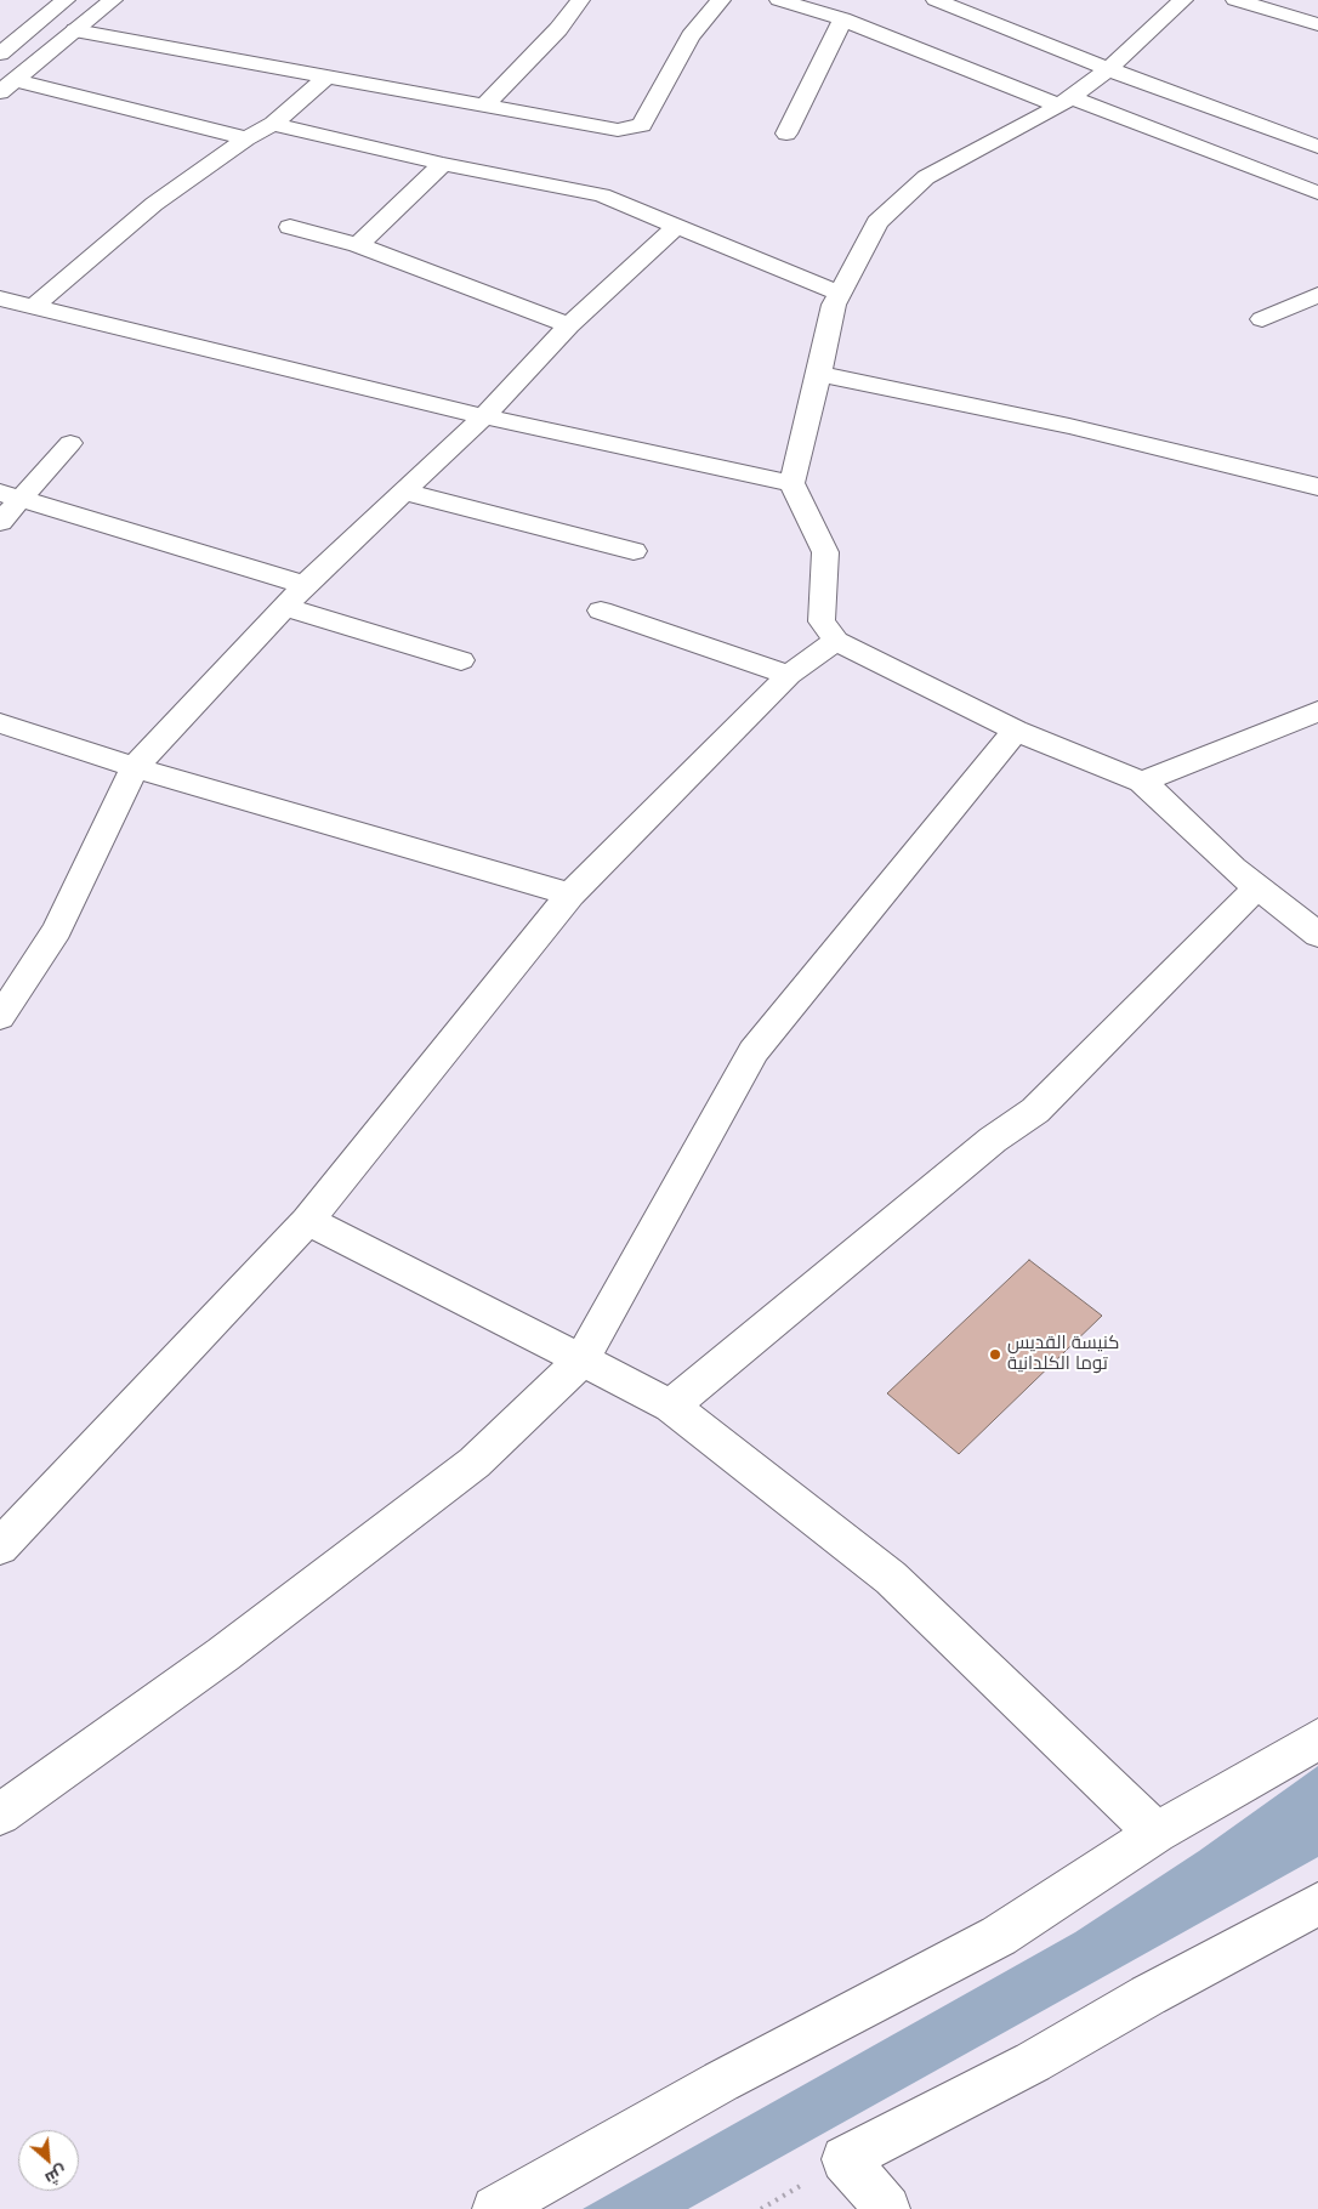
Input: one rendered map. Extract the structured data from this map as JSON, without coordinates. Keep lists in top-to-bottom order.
{
  "places": ["كنيسة القديس توما الكلدانية"],
  "north": "bottom right"
}
